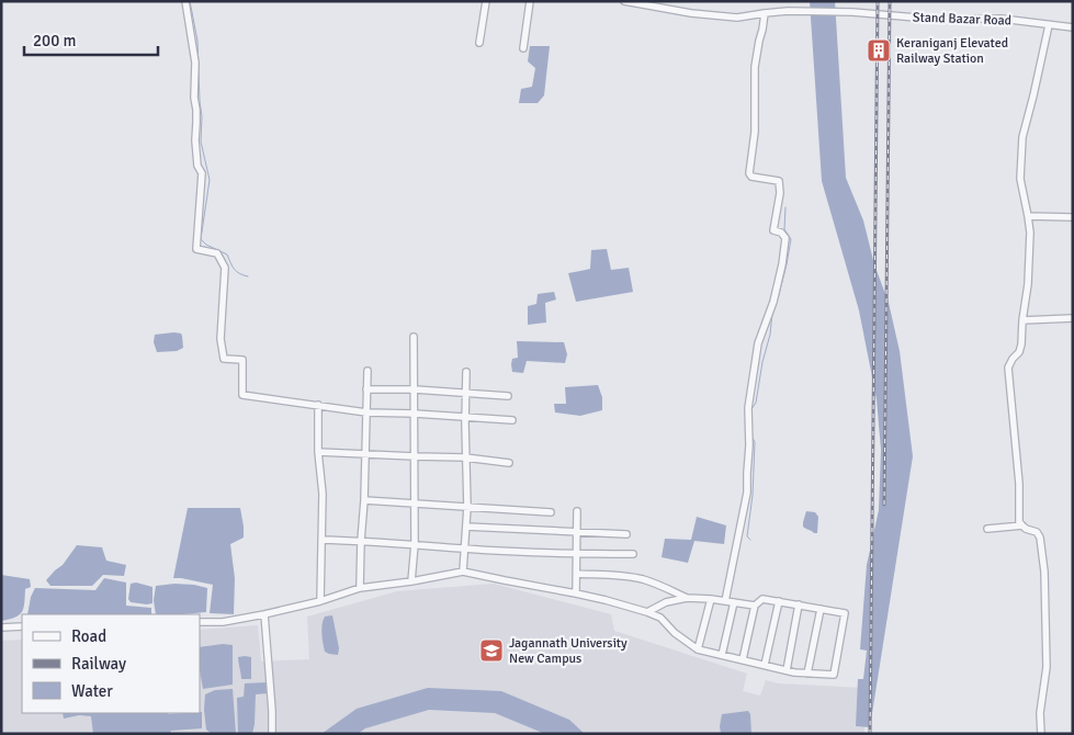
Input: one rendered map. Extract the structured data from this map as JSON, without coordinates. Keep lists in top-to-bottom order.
{
  "streets": {
    "street": ["Stand Bazar Road"]
  },
  "places": {
    "building": ["Keraniganj Elevated Railway Station"],
    "school or university": ["Jagannath University New Campus"]
  },
  "legend": ["Road", "Railway", "Water"],
  "scale_bar": "200 m"
}
